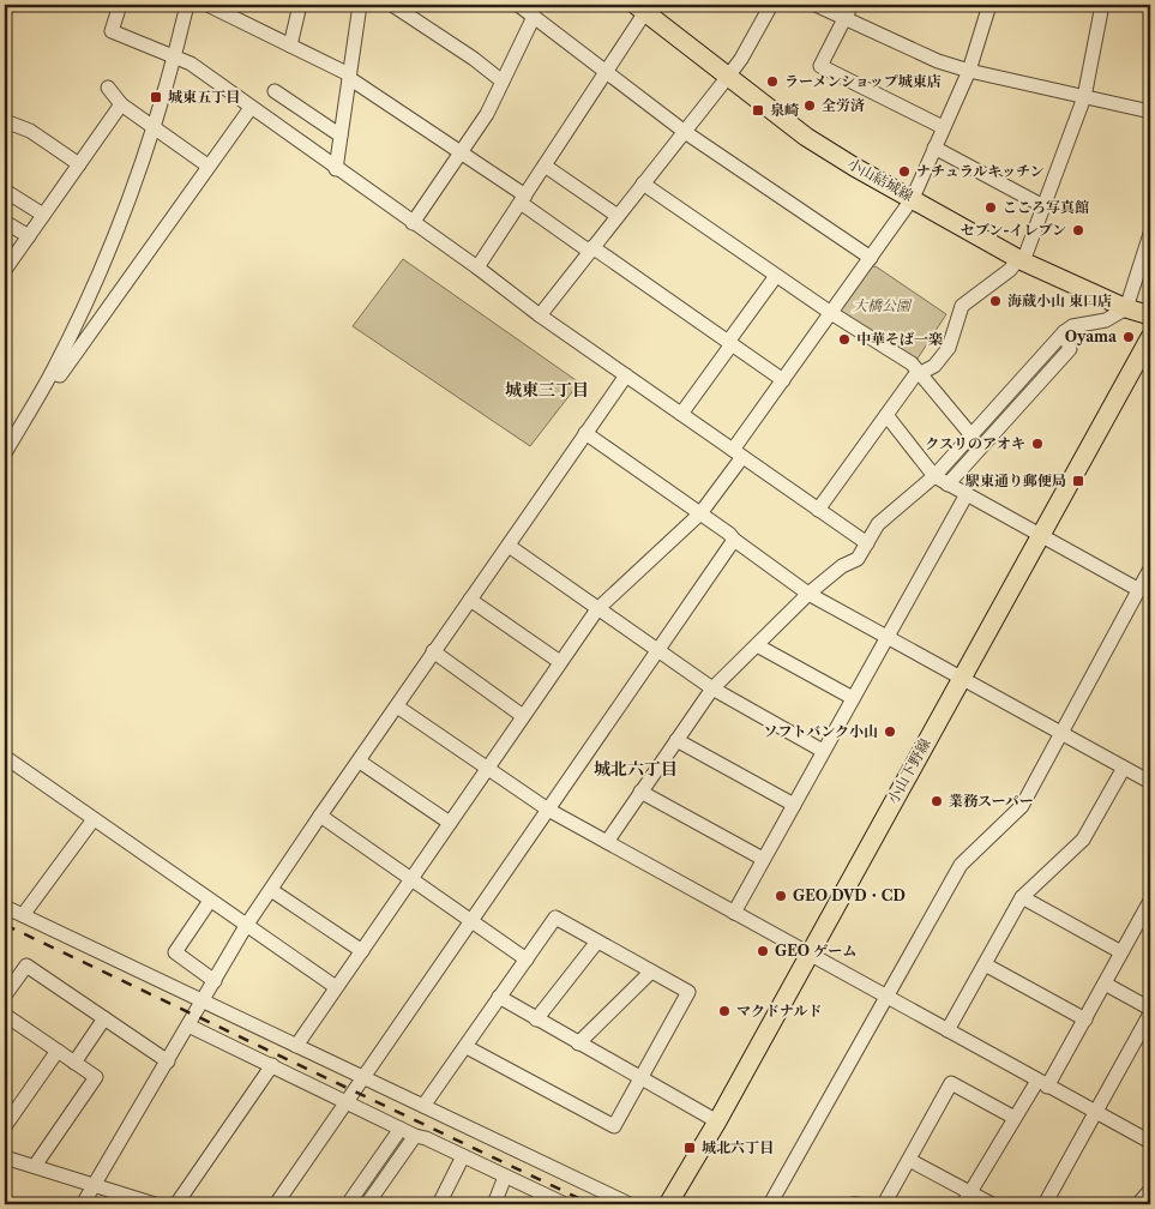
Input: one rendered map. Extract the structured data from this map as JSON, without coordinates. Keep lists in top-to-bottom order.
{
  "streets": {
    "main road": ["小山結城線", "小山下野線"]
  },
  "districts": ["城東三丁目", "城北六丁目"],
  "parks": ["大橋公園"],
  "places": {
    "other": [
      "ラーメンショップ城東店",
      "全労済",
      "ナチュラルキッチン",
      "こころ写真館",
      "セブン-イレブン",
      "海蔵小山 東口店",
      "Oyama",
      "中華そば一楽",
      "クスリのアオキ",
      "ソフトバンク小山",
      "業務スーパー",
      "GEO DVD・CD",
      "GEO ゲーム",
      "マクドナルド"
    ],
    "transit": [
      "城東五丁目",
      "泉崎",
      "駅東通り郵便局",
      "城北六丁目"
    ]
  }
}
